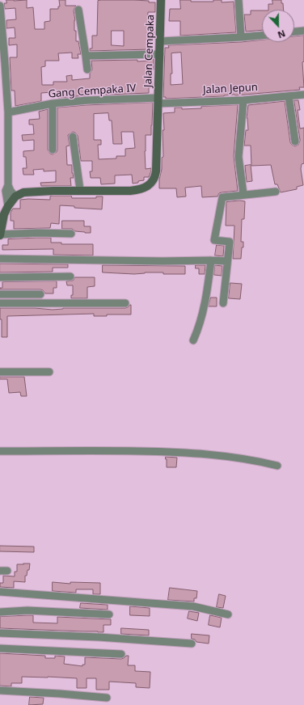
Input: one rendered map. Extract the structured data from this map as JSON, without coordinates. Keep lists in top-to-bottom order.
{
  "streets": {
    "street": ["Jalan Cempaka", "Jalan Jepun", "Gang Cempaka IV"]
  },
  "crossings": [
    ["Jalan Cempaka", "Jalan Jepun"],
    ["Jalan Cempaka", "Gang Cempaka IV"],
    ["Jalan Jepun", "Gang Cempaka IV"]
  ],
  "north": "bottom"
}
